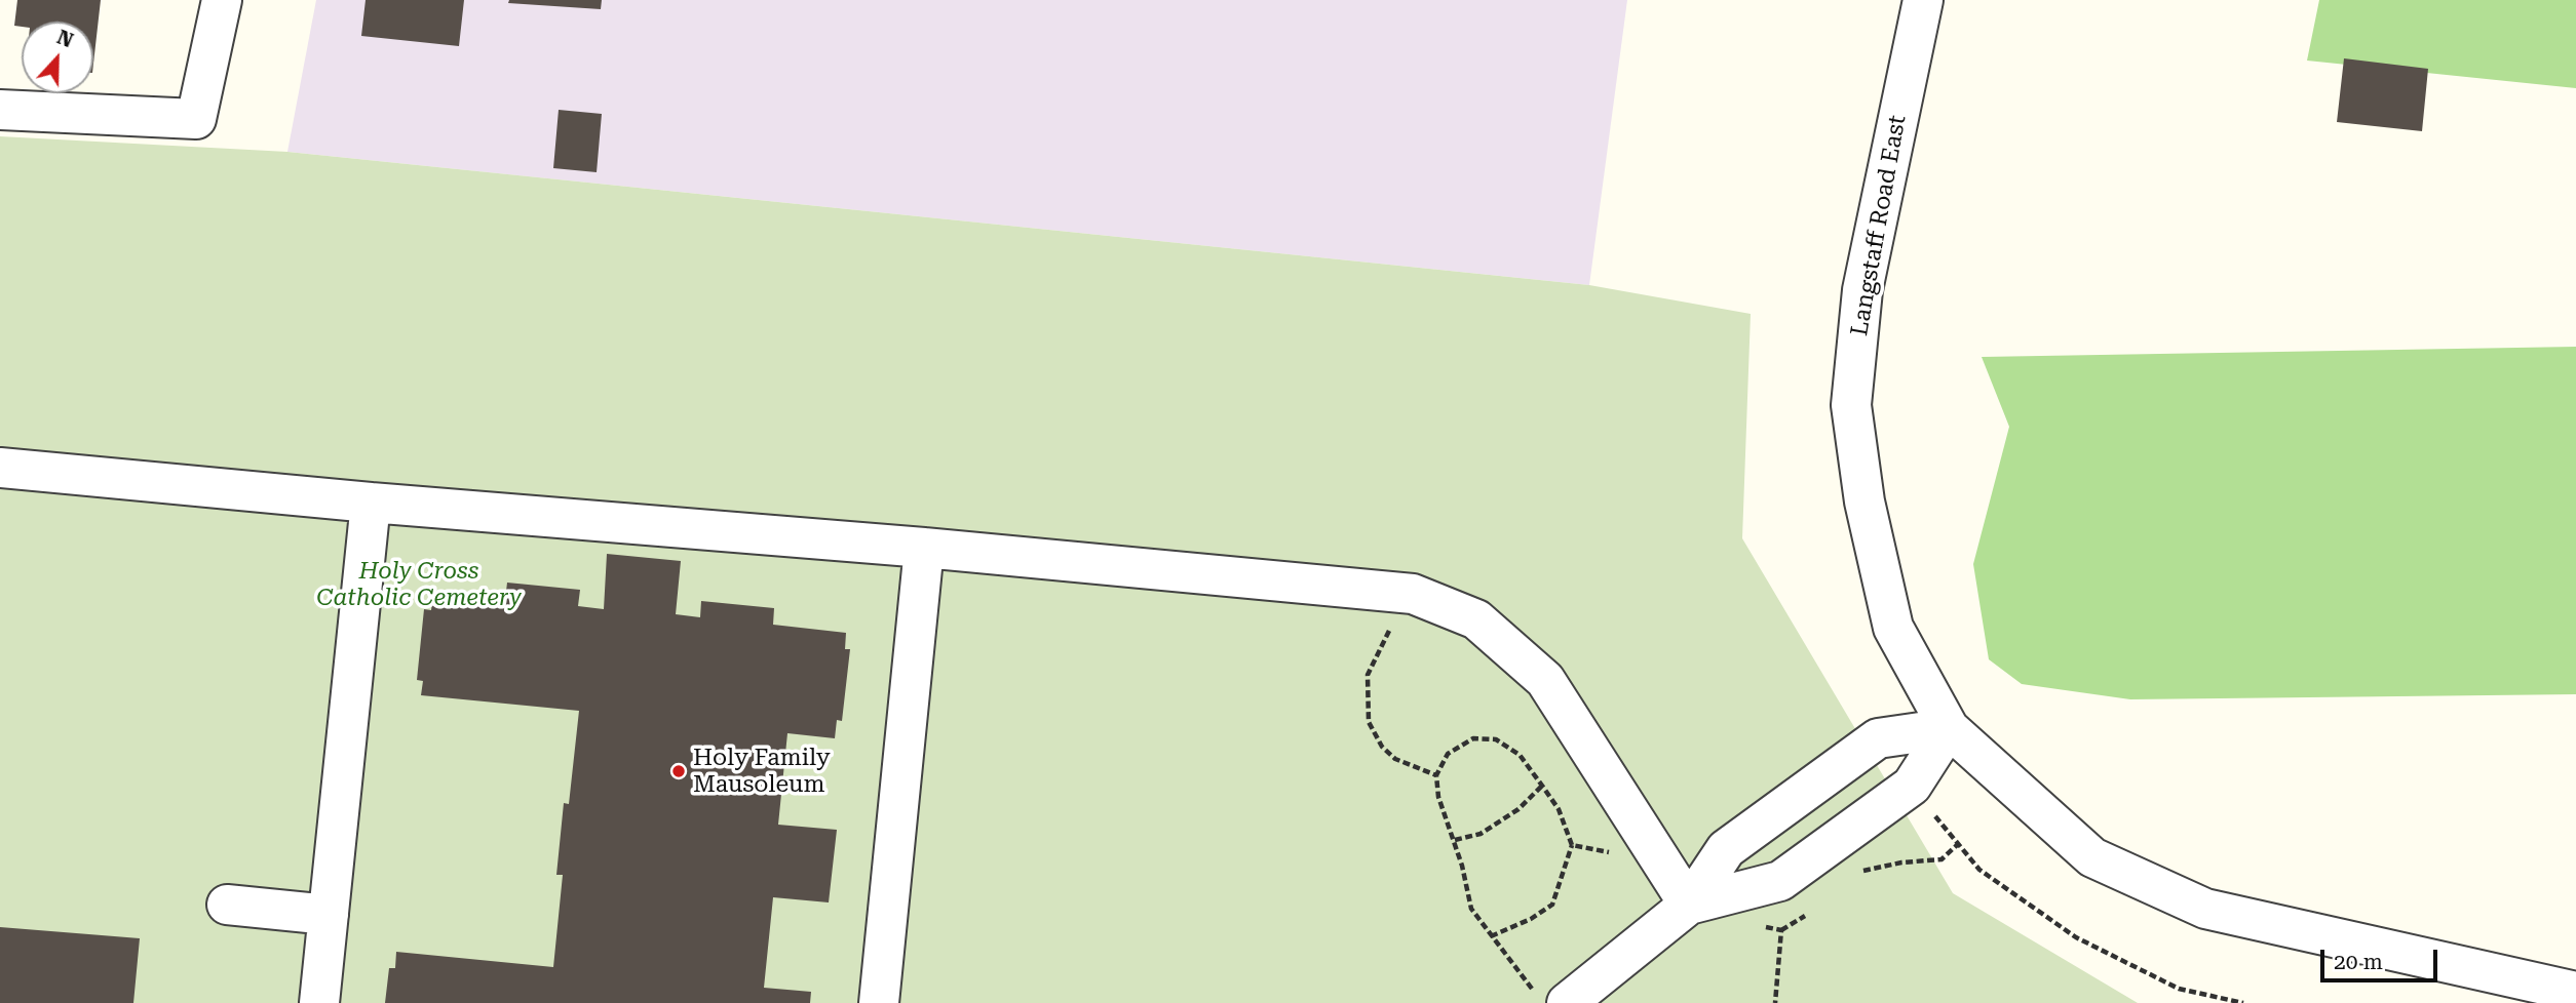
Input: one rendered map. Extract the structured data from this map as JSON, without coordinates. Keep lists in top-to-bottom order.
{
  "streets": {
    "street": ["Langstaff Road East"]
  },
  "parks": ["Holy Cross Catholic Cemetery"],
  "places": ["Holy Family Mausoleum"],
  "scale_bar": "20 m",
  "north": "top"
}
